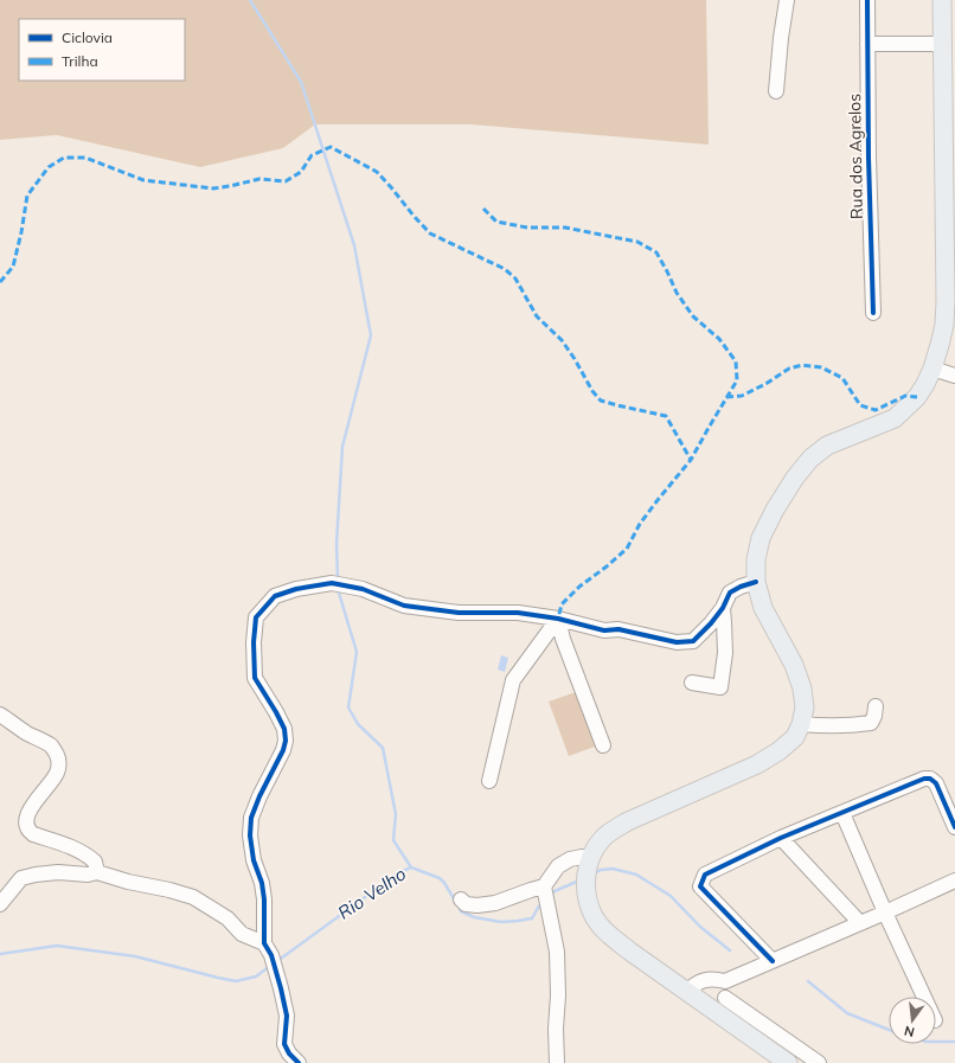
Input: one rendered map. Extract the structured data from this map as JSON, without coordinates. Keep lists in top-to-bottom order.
{
  "streets": {
    "street": ["Rua dos Agrelos"]
  },
  "water": ["Rio Velho"],
  "legend": ["Ciclovia", "Trilha"],
  "north": "bottom"
}
